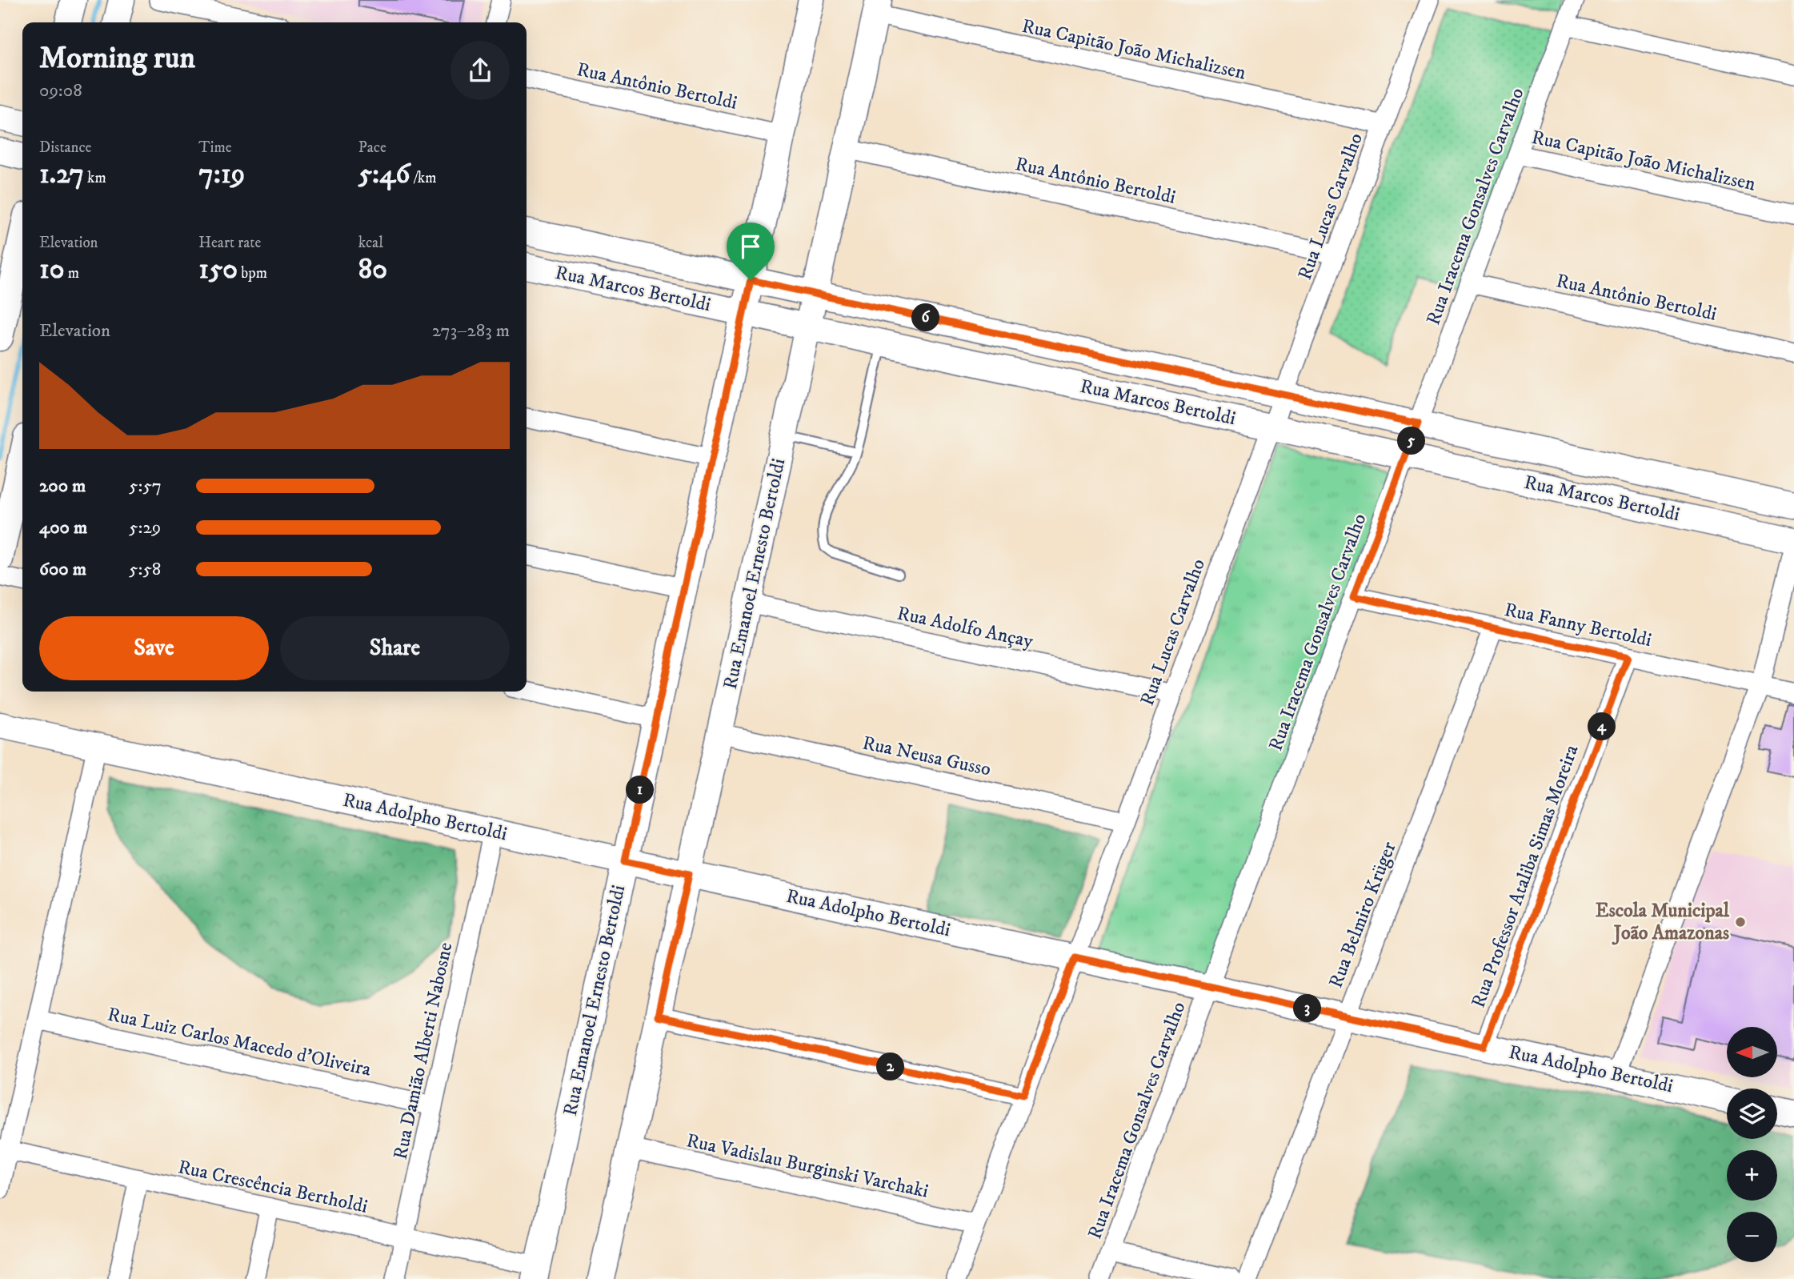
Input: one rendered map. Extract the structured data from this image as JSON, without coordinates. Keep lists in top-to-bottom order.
{
  "streets": {
    "street": [
      "Rua Capitão João Michalizsen",
      "Rua Antônio Bertoldi",
      "Rua Lucas Carvalho",
      "Rua Iracema Gonsalves Carvalho",
      "Rua Marcos Bertoldi",
      "Rua Emanoel Ernesto Bertoldi",
      "Rua Fanny Bertoldi",
      "Rua Adolfo Ançay",
      "Rua Neusa Gusso",
      "Rua Adolpho Bertoldi",
      "Rua Professor Ataliba Simas Moreira",
      "Rua Belmiro Krüger",
      "Rua Luiz Carlos Macedo d'Oliveira",
      "Rua Damião Alberti Nabosne",
      "Rua Vadislau Burginski Varchaki",
      "Rua Crescência Bertholdi"
    ]
  },
  "crossings": [
    ["Rua Capitão João Michalizsen", "Rua Lucas Carvalho"],
    ["Rua Capitão João Michalizsen", "Rua Iracema Gonsalves Carvalho"],
    ["Rua Capitão João Michalizsen", "Rua Emanoel Ernesto Bertoldi"],
    ["Rua Antônio Bertoldi", "Rua Lucas Carvalho"],
    ["Rua Antônio Bertoldi", "Rua Iracema Gonsalves Carvalho"],
    ["Rua Antônio Bertoldi", "Rua Emanoel Ernesto Bertoldi"],
    ["Rua Lucas Carvalho", "Rua Marcos Bertoldi"],
    ["Rua Lucas Carvalho", "Rua Adolfo Ançay"],
    ["Rua Lucas Carvalho", "Rua Neusa Gusso"],
    ["Rua Lucas Carvalho", "Rua Adolpho Bertoldi"],
    ["Rua Lucas Carvalho", "Rua Vadislau Burginski Varchaki"],
    ["Rua Iracema Gonsalves Carvalho", "Rua Marcos Bertoldi"],
    ["Rua Iracema Gonsalves Carvalho", "Rua Fanny Bertoldi"],
    ["Rua Iracema Gonsalves Carvalho", "Rua Adolpho Bertoldi"],
    ["Rua Marcos Bertoldi", "Rua Emanoel Ernesto Bertoldi"],
    ["Rua Emanoel Ernesto Bertoldi", "Rua Adolfo Ançay"],
    ["Rua Emanoel Ernesto Bertoldi", "Rua Neusa Gusso"],
    ["Rua Emanoel Ernesto Bertoldi", "Rua Adolpho Bertoldi"],
    ["Rua Emanoel Ernesto Bertoldi", "Rua Vadislau Burginski Varchaki"],
    ["Rua Emanoel Ernesto Bertoldi", "Rua Crescência Bertholdi"],
    ["Rua Fanny Bertoldi", "Rua Professor Ataliba Simas Moreira"],
    ["Rua Fanny Bertoldi", "Rua Belmiro Krüger"],
    ["Rua Adolpho Bertoldi", "Rua Professor Ataliba Simas Moreira"],
    ["Rua Adolpho Bertoldi", "Rua Belmiro Krüger"],
    ["Rua Adolpho Bertoldi", "Rua Damião Alberti Nabosne"],
    ["Rua Luiz Carlos Macedo d'Oliveira", "Rua Damião Alberti Nabosne"],
    ["Rua Damião Alberti Nabosne", "Rua Crescência Bertholdi"]
  ],
  "places": ["Escola Municipal João Amazonas"],
  "north": "left",
  "page": {
    "heading": ["Morning run", "09:08"],
    "stats": [
      ["Distance", "1.27 km"],
      ["Time", "7:19"],
      ["Pace", "5:46 /km"],
      ["Elevation", "10 m"],
      ["Heart rate", "150 bpm"],
      ["kcal", "80"]
    ],
    "pins": [
      "6",
      "5",
      "4",
      "1",
      "3",
      "2"
    ],
    "chart": ["Elevation", "273–283 m"],
    "list": [
      {
        "name": "200 m",
        "note": "5:57"
      },
      {
        "name": "400 m",
        "note": "5:29"
      },
      {
        "name": "600 m",
        "note": "5:58"
      }
    ],
    "buttons": ["Save", "Share"],
    "map_buttons": ["+", "−"]
  }
}
